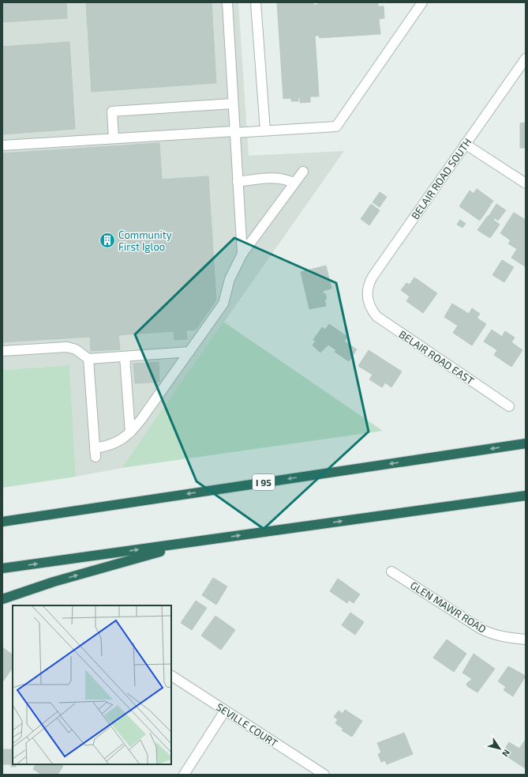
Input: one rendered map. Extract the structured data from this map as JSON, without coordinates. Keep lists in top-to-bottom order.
{
  "streets": {
    "highway": ["I 95"],
    "street": [
      "BELAIR ROAD SOUTH",
      "BELAIR ROAD EAST",
      "GLEN MAWR ROAD",
      "SEVILLE COURT"
    ]
  },
  "crossings": [
    ["BELAIR ROAD SOUTH", "BELAIR ROAD EAST"]
  ],
  "places": {
    "building": ["Community First Igloo"]
  },
  "north": "bottom right"
}
